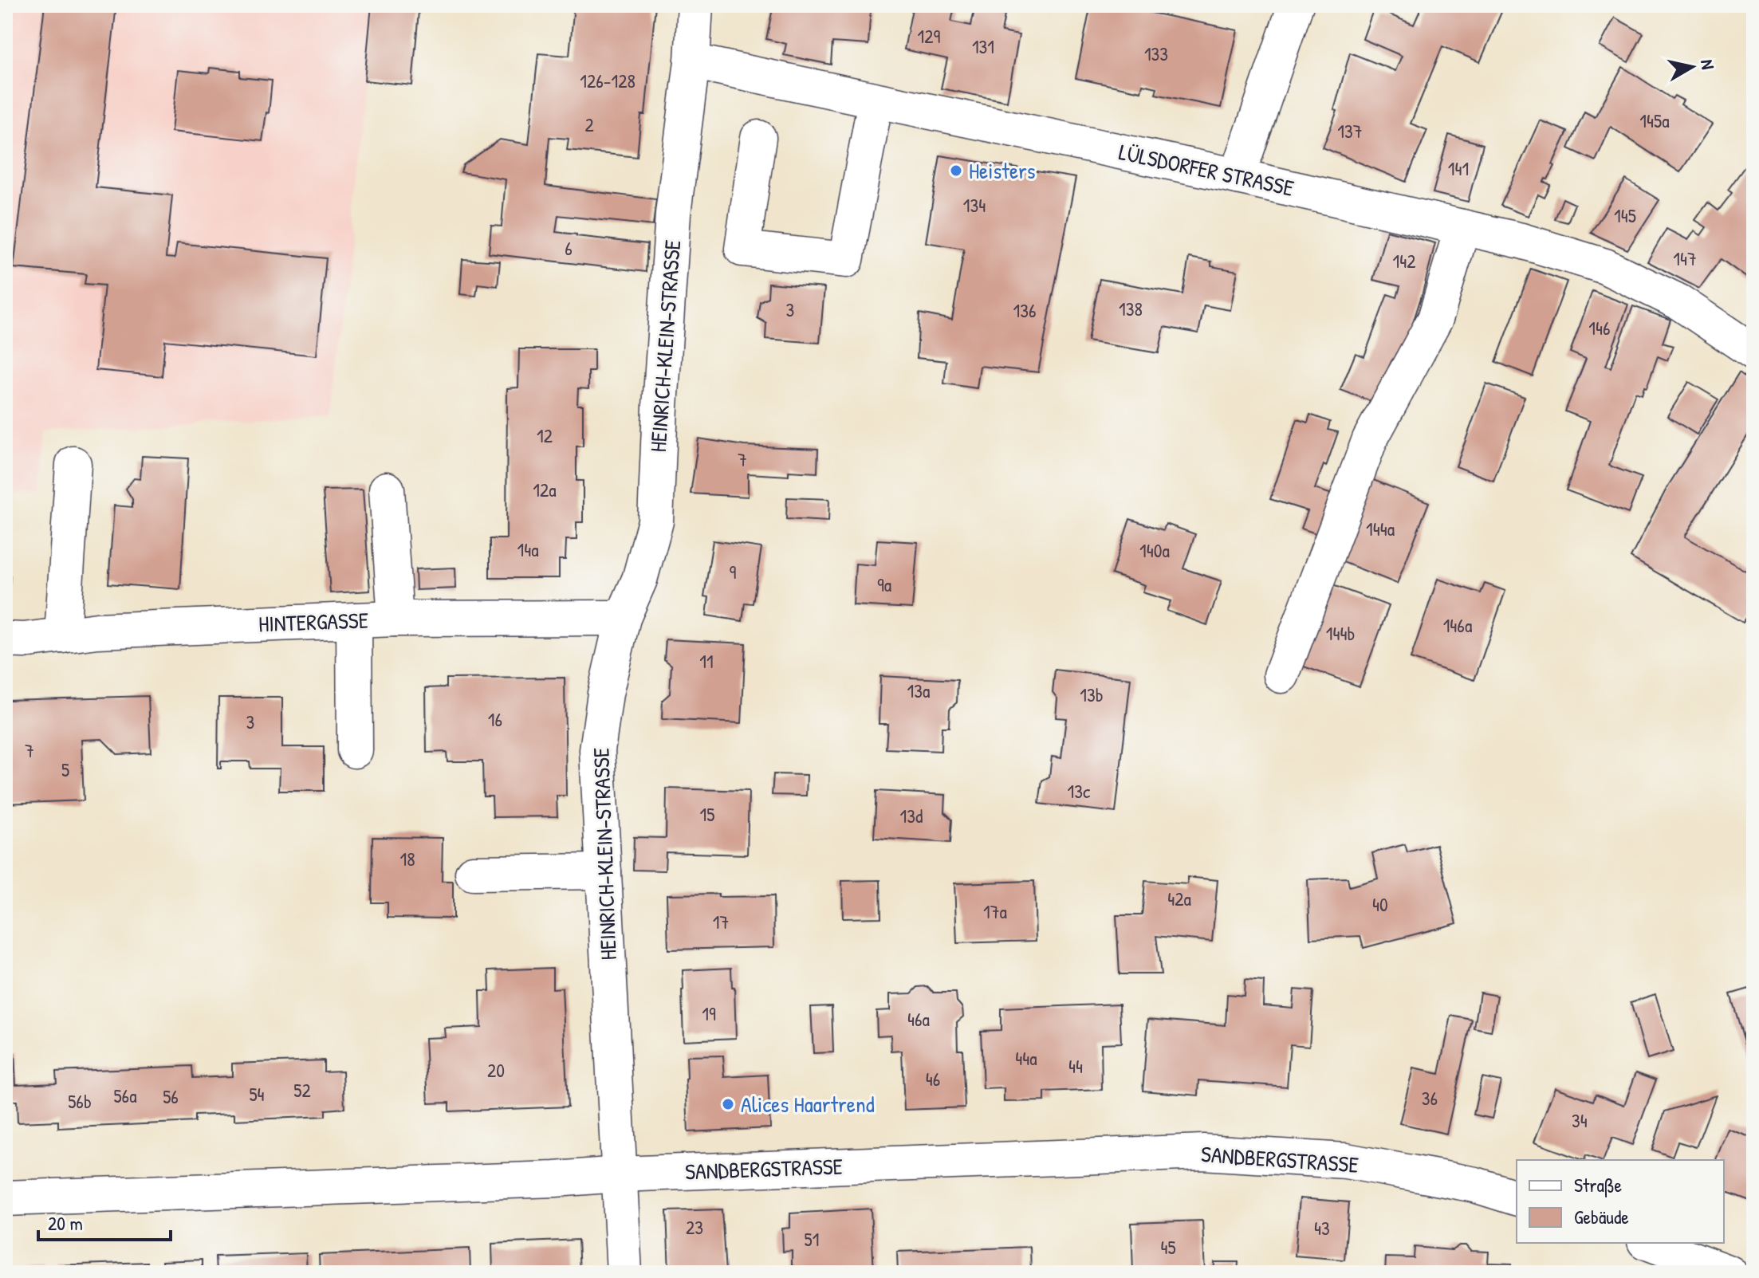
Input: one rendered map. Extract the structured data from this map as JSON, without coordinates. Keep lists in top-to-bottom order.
{
  "streets": {
    "street": [
      "LÜLSDORFER STRASSE",
      "HEINRICH-KLEIN-STRASSE",
      "HINTERGASSE",
      "SANDBERGSTRASSE"
    ]
  },
  "crossings": [
    ["LÜLSDORFER STRASSE", "HEINRICH-KLEIN-STRASSE"],
    ["HEINRICH-KLEIN-STRASSE", "HINTERGASSE"],
    ["HEINRICH-KLEIN-STRASSE", "SANDBERGSTRASSE"]
  ],
  "places": ["Heisters", "Alices Haartrend"],
  "house_numbers": [
    "129",
    "131",
    "133",
    "126-128",
    "145a",
    "2",
    "137",
    "141",
    "134",
    "145",
    "6",
    "147",
    "142",
    "138",
    "3",
    "136",
    "146",
    "12",
    "7",
    "12a",
    "144a",
    "14a",
    "140a",
    "9",
    "9a",
    "146a",
    "144b",
    "11",
    "13a",
    "13b",
    "16",
    "3",
    "7",
    "5",
    "13c",
    "15",
    "13d",
    "18",
    "42a",
    "40",
    "17a",
    "17",
    "19",
    "46a",
    "44a",
    "44",
    "20",
    "46",
    "52",
    "54",
    "56a",
    "56",
    "36",
    "56b",
    "34",
    "23",
    "43",
    "51",
    "45"
  ],
  "legend": ["Straße", "Gebäude"],
  "scale_bar": "20 m",
  "north": "right"
}
